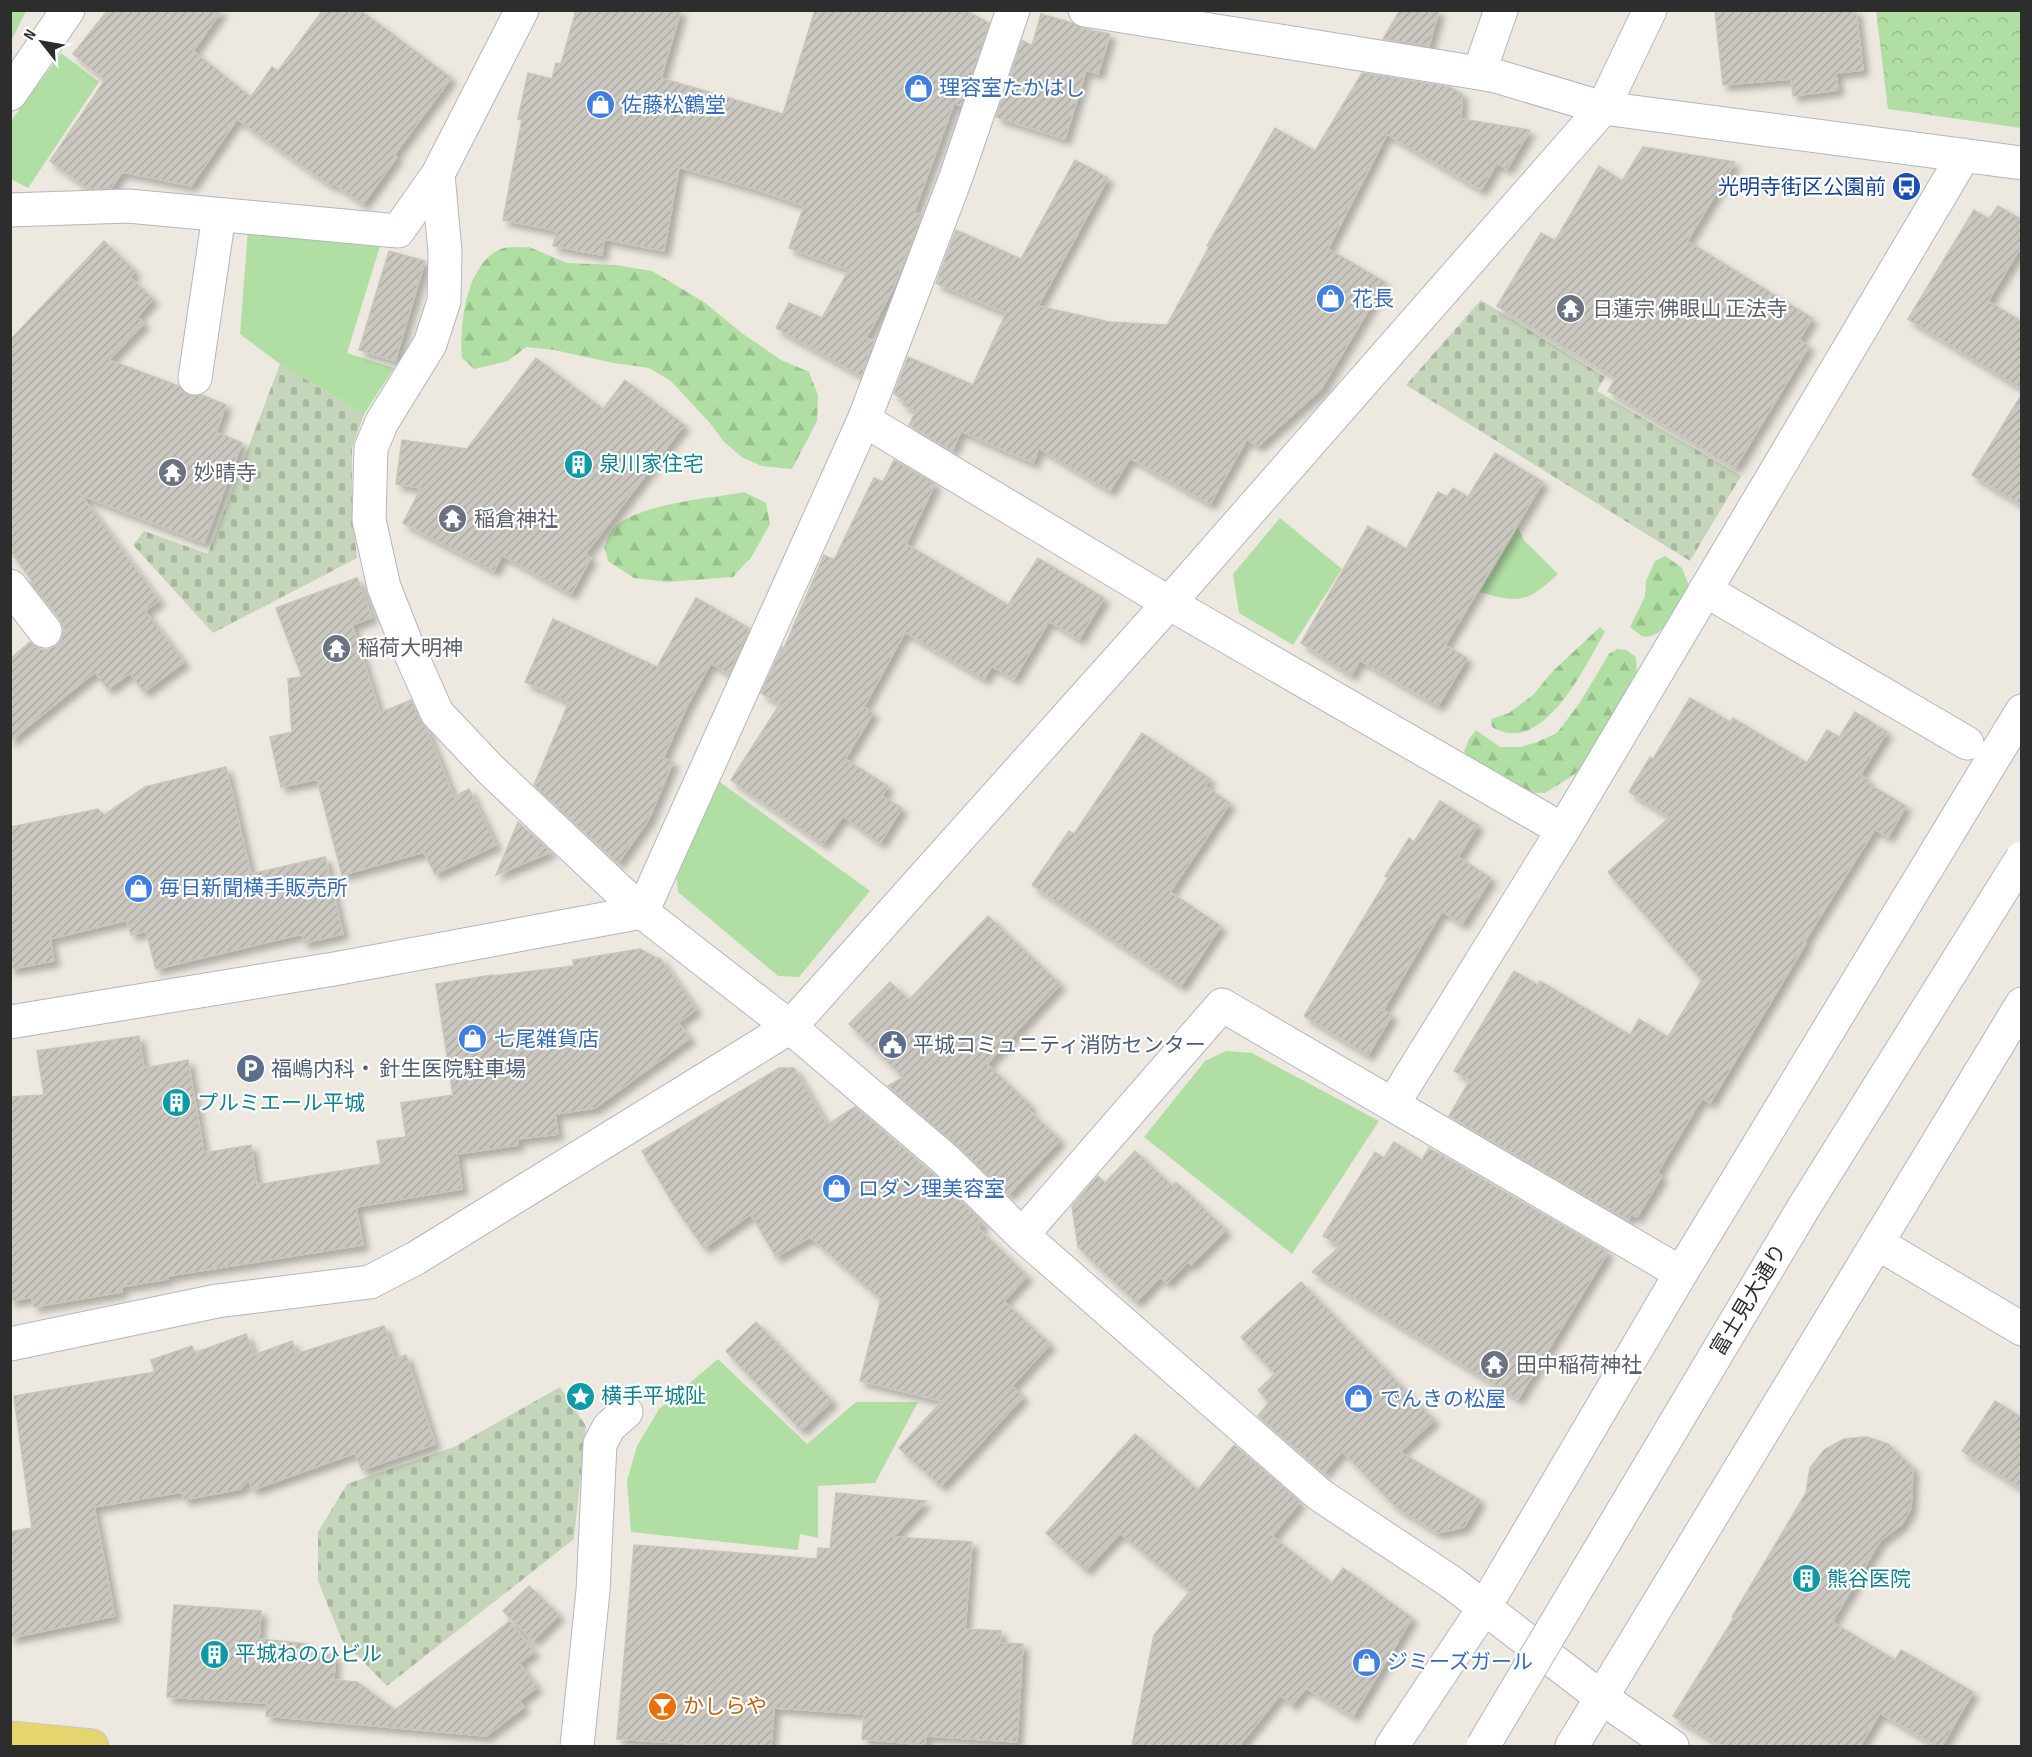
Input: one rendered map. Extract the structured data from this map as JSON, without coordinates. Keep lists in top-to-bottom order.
{
  "streets": {
    "street": ["富士見大通り"]
  },
  "places": {
    "shop": [
      "理容室たかはし",
      "佐藤松鶴堂",
      "花長",
      "毎日新聞横手販売所",
      "七尾雑貨店",
      "ロダン理美容室",
      "でんきの松屋",
      "ジミーズガール"
    ],
    "bus stop": ["光明寺街区公園前"],
    "temple": [
      "日蓮宗 佛眼山 正法寺",
      "妙晴寺",
      "稲倉神社",
      "稲荷大明神",
      "田中稲荷神社"
    ],
    "building": [
      "泉川家住宅",
      "プルミエール平城",
      "熊谷医院",
      "平城ねのひビル"
    ],
    "public building": ["平城コミュニティ消防センター"],
    "parking": ["福嶋内科・ 針生医院駐車場"],
    "place": ["横手平城阯"],
    "bar": ["かしらや"]
  },
  "north": "top left"
}
